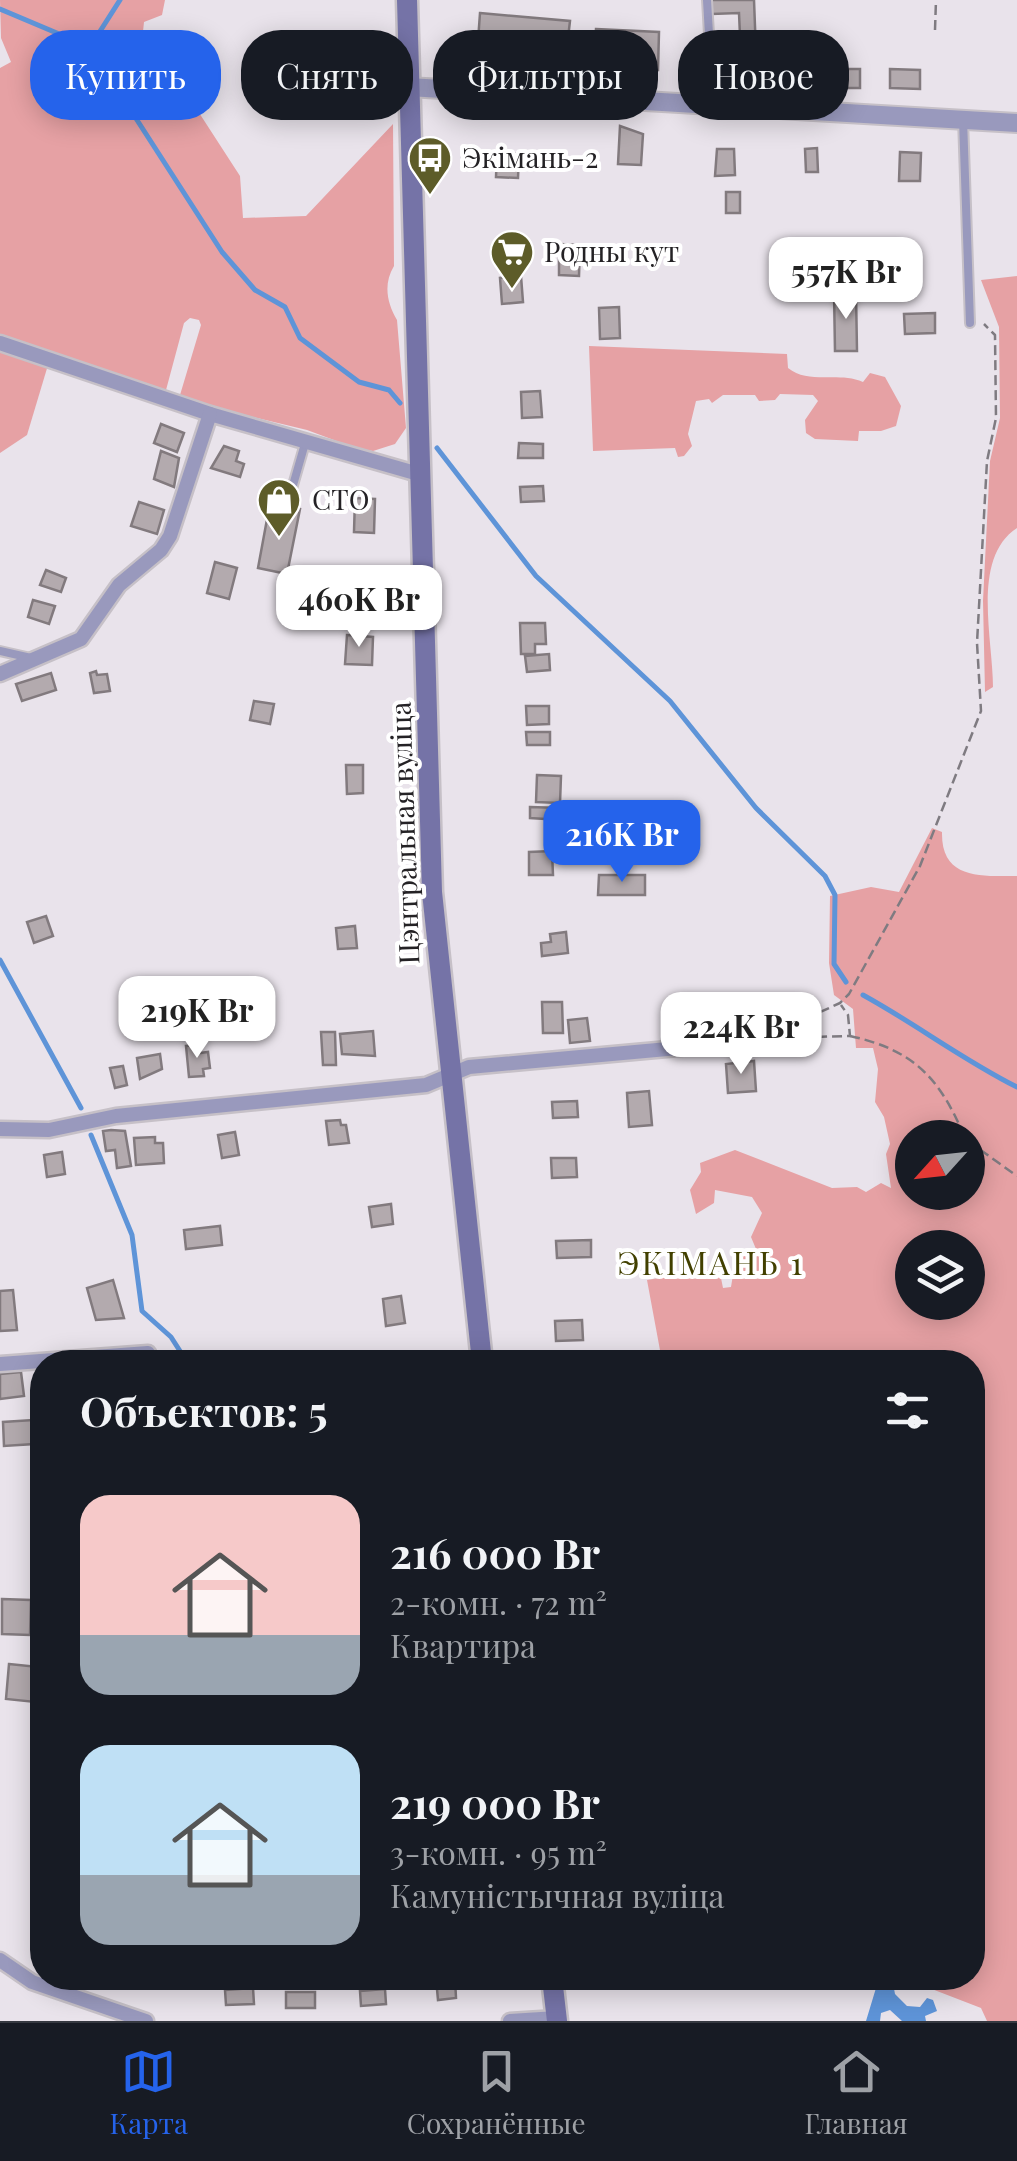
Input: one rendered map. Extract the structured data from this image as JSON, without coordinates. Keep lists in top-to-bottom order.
{
  "streets": {
    "main road": ["Цэнтральная вуліца"]
  },
  "districts": ["ЭКІМАНЬ 1"],
  "places": {
    "bus stop": ["Экімань-2"],
    "supermarket": ["Родны кут"],
    "shop": ["СТО"]
  },
  "north": "bottom left",
  "page": {
    "chip": [
      "Купить",
      "Снять",
      "Фильтры",
      "Новое"
    ],
    "price": [
      "557K Br",
      "460K Br",
      "216K Br",
      "219K Br",
      "224K Br"
    ],
    "heading": "Объектов: 5",
    "list": [
      {
        "name": "216 000 Br",
        "note": "2-комн. · 72 m² · Квартира"
      },
      {
        "name": "219 000 Br",
        "note": "3-комн. · 95 m² · Камуністычная вуліца"
      }
    ],
    "tabs": ["Карта", "Сохранённые", "Главная"]
  }
}
